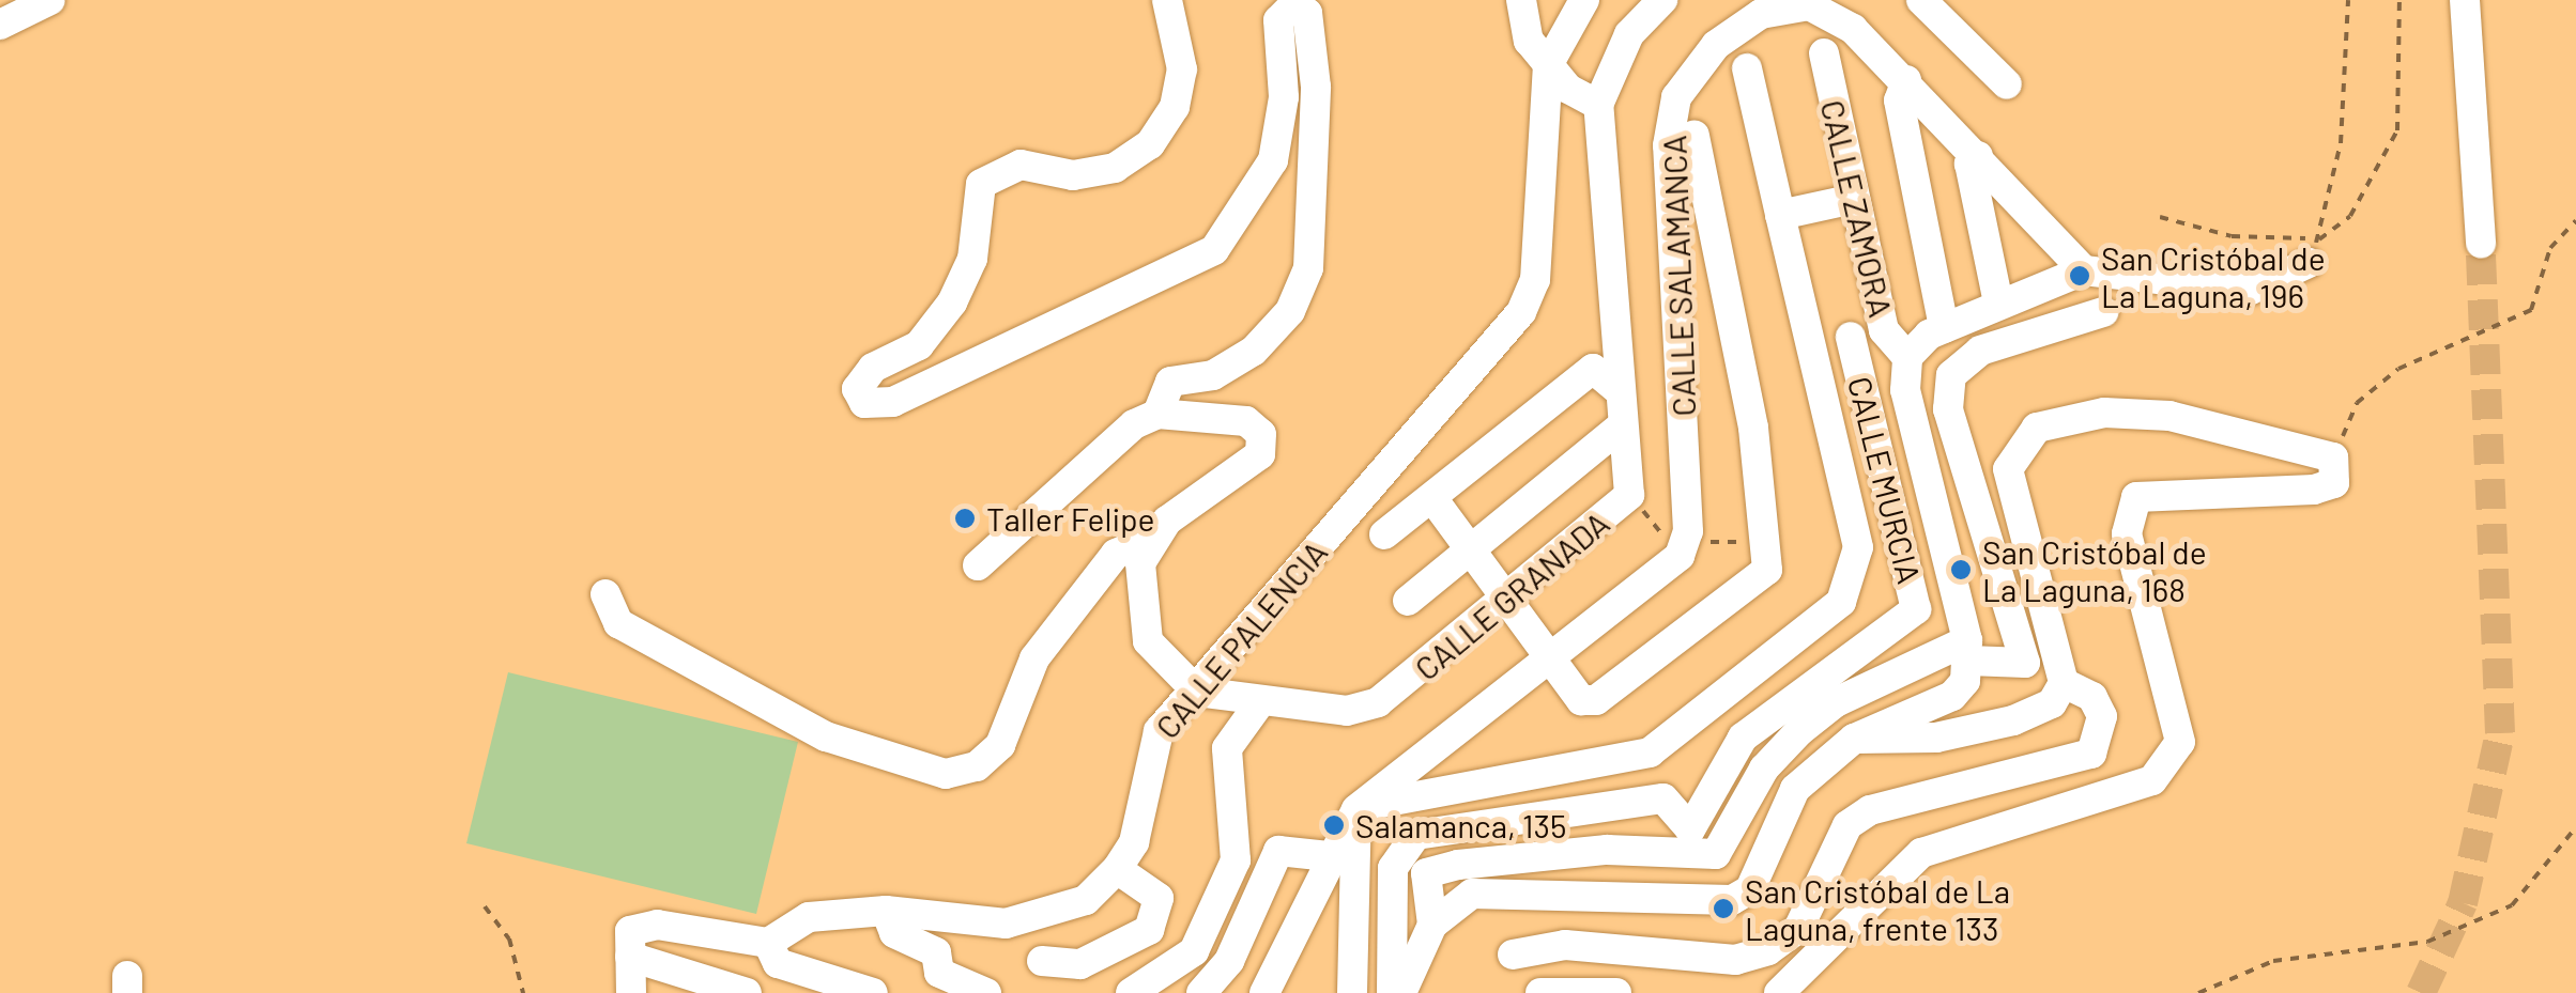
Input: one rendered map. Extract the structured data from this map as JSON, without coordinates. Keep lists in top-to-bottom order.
{
  "streets": {
    "street": [
      "CALLE ZAMORA",
      "CALLE SALAMANCA",
      "CALLE MURCIA",
      "CALLE GRANADA",
      "CALLE PALENCIA"
    ]
  },
  "crossings": [
    ["CALLE GRANADA", "CALLE PALENCIA"]
  ],
  "places": [
    "San Cristóbal de La Laguna, 196",
    "Taller Felipe",
    "San Cristóbal de La Laguna, 168",
    "Salamanca, 135",
    "San Cristóbal de La Laguna, frente 133"
  ]
}
